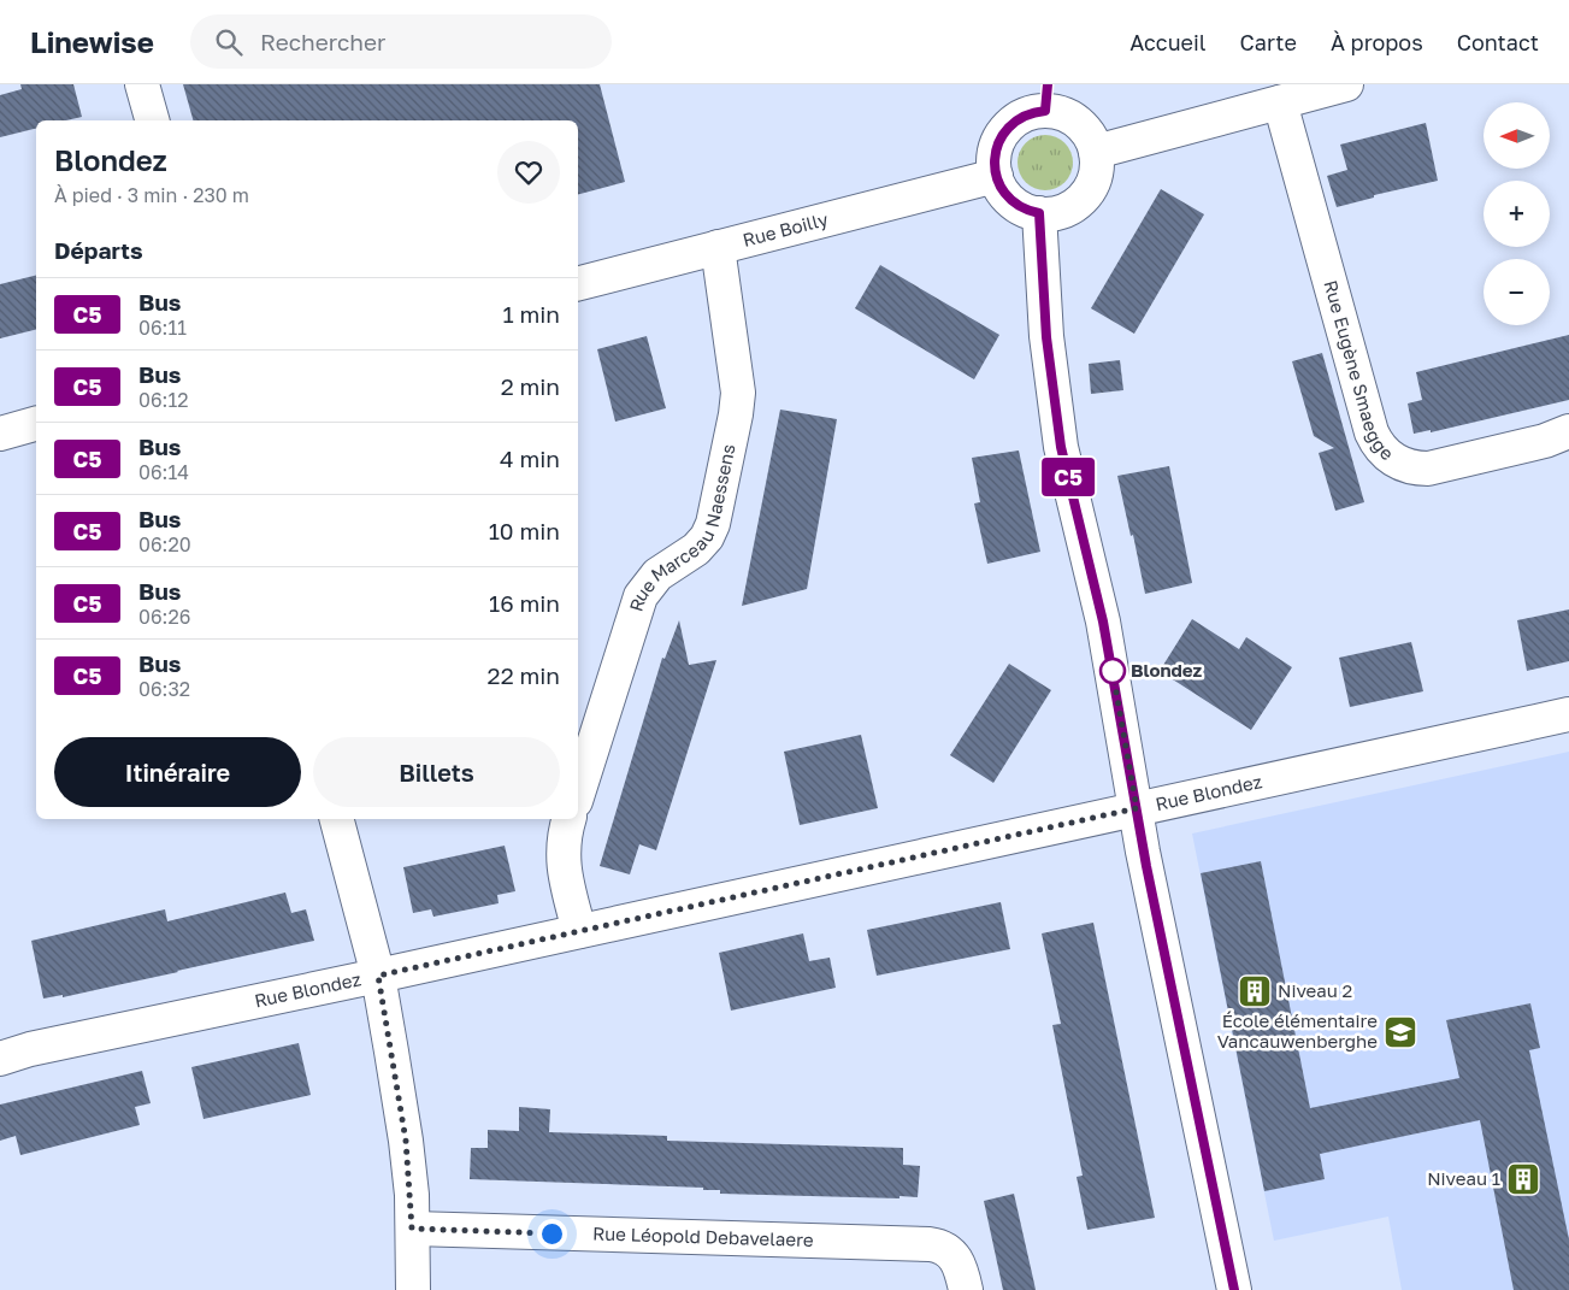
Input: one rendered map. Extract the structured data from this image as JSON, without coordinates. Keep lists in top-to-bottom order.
{
  "streets": {
    "street": [
      "Rue Boilly",
      "Rue Eugène Smaegge",
      "Rue Marceau Naessens",
      "Rue Blondez",
      "Rue Léopold Debavelaere"
    ]
  },
  "crossings": [
    ["Rue Boilly", "Rue Marceau Naessens"]
  ],
  "places": {
    "other": ["Blondez"],
    "building": ["Niveau 2", "Niveau 1"],
    "school or university": ["École élémentaire Vancauwenberghe"]
  },
  "lines": ["bus line C5"],
  "north": "left",
  "page": {
    "header": "Linewise",
    "search": "Rechercher",
    "nav": [
      "Accueil",
      "Carte",
      "À propos",
      "Contact"
    ],
    "on_map": "C5",
    "map_buttons": ["+", "−"],
    "heading": [
      ["Blondez", "À pied · 3 min · 230 m"],
      "Départs"
    ],
    "list": [
      {
        "mark": "C5",
        "name": "Bus",
        "note": "06:11",
        "value": "1 min"
      },
      {
        "mark": "C5",
        "name": "Bus",
        "note": "06:12",
        "value": "2 min"
      },
      {
        "mark": "C5",
        "name": "Bus",
        "note": "06:14",
        "value": "4 min"
      },
      {
        "mark": "C5",
        "name": "Bus",
        "note": "06:20",
        "value": "10 min"
      },
      {
        "mark": "C5",
        "name": "Bus",
        "note": "06:26",
        "value": "16 min"
      },
      {
        "mark": "C5",
        "name": "Bus",
        "note": "06:32",
        "value": "22 min"
      }
    ],
    "buttons": ["Itinéraire", "Billets"]
  }
}
